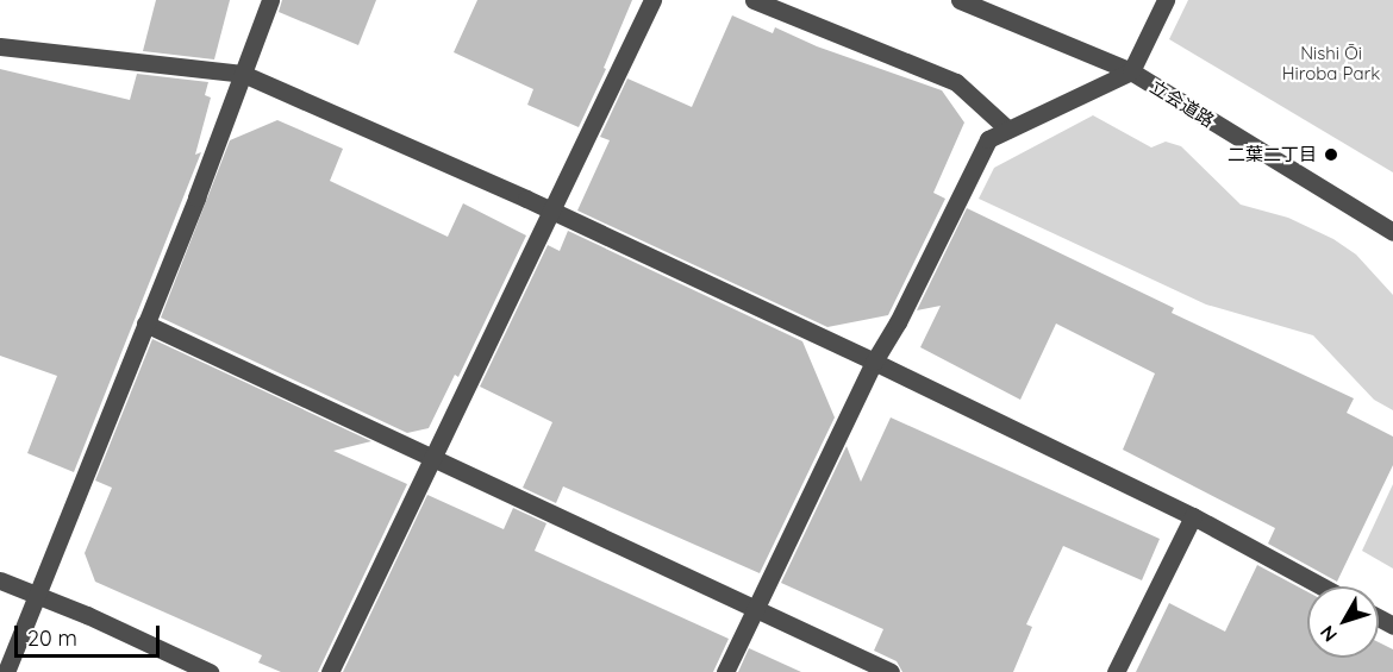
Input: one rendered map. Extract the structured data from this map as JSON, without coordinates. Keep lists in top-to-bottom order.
{
  "streets": {
    "street": ["立会道路"]
  },
  "parks": ["Nishi Ōi Hiroba Park"],
  "places": ["二葉二丁目"],
  "scale_bar": "20 m",
  "north": "bottom left"
}
